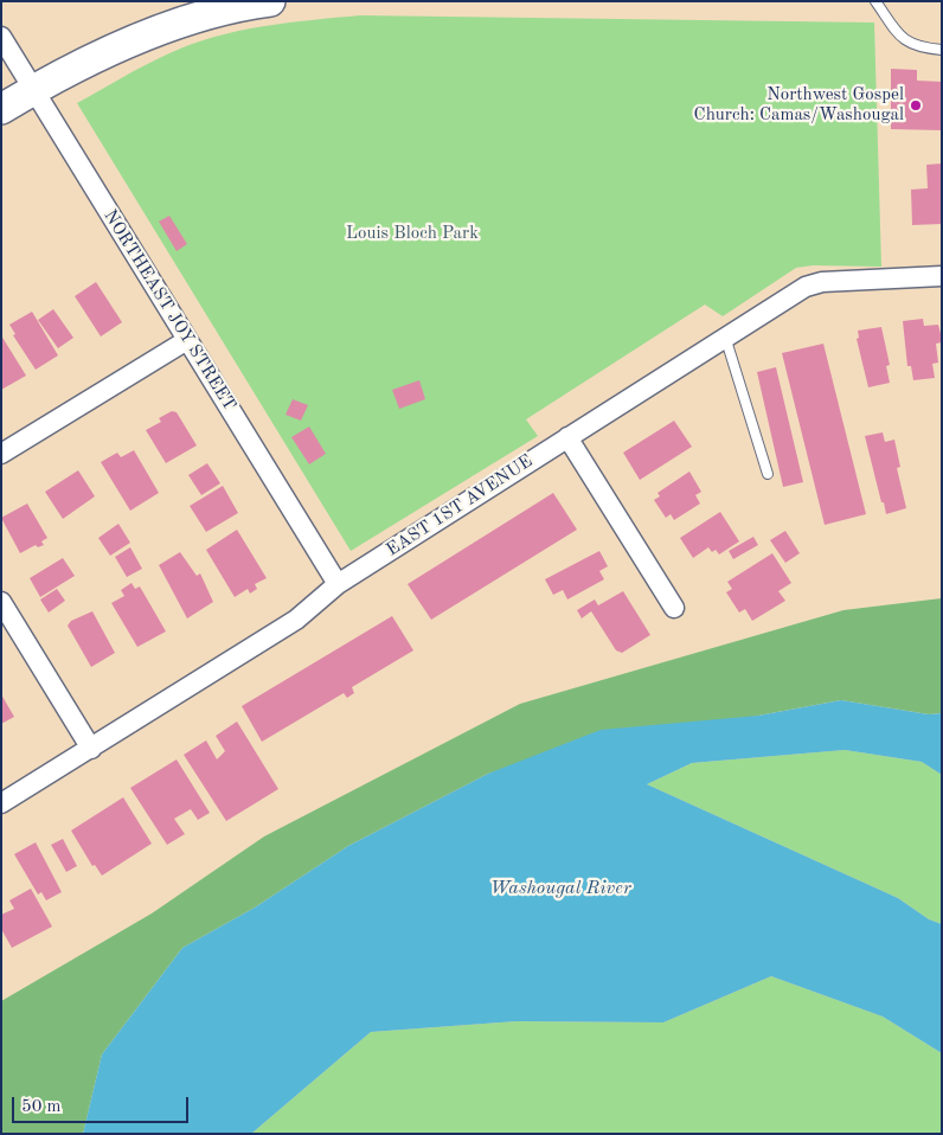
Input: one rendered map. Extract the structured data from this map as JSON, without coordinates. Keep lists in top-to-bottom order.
{
  "streets": {
    "street": ["NORTHEAST JOY STREET", "EAST 1ST AVENUE"]
  },
  "crossings": [
    ["NORTHEAST JOY STREET", "EAST 1ST AVENUE"]
  ],
  "water": ["Washougal River"],
  "parks": ["Louis Bloch Park"],
  "places": ["Northwest Gospel Church: Camas/Washougal"],
  "scale_bar": "50 m"
}
